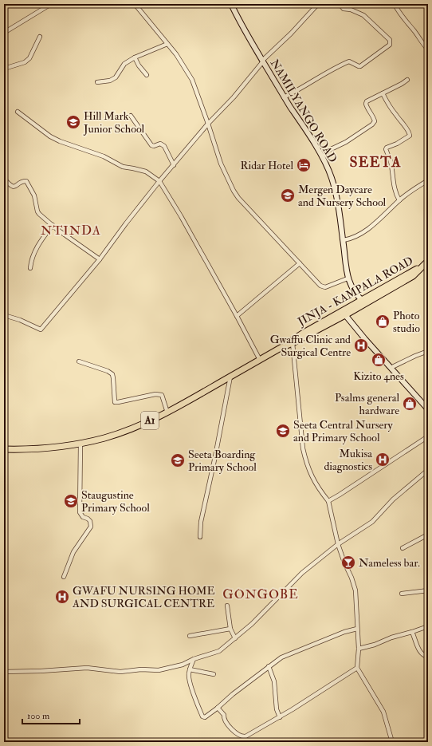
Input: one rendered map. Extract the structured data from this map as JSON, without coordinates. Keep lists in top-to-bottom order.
{
  "streets": {
    "highway": ["JINJA - KAMPALA ROAD", "A1"],
    "main road": ["NAMILYANGO ROAD"]
  },
  "crossings": [
    ["NAMILYANGO ROAD", "JINJA - KAMPALA ROAD"]
  ],
  "districts": ["SEETA", "NTINDA", "GONGOBE"],
  "places": {
    "school or university": [
      "Hill Mark Junior School",
      "Mergen Daycare and Nursery School",
      "Seeta Central Nursery and Primary School",
      "Seeta Boarding Primary School",
      "Staugustine Primary School"
    ],
    "hotel": ["Ridar Hotel"],
    "shop": ["Photo studio", "Kizito 4nes", "Psalms general hardware"],
    "hospital": ["Gwaffu Clinic and Surgical Centre", "Mukisa diagnostics", "GWAFU NURSING HOME AND SURGICAL CENTRE"],
    "bar": ["Nameless bar."]
  },
  "scale_bar": "100 m"
}
